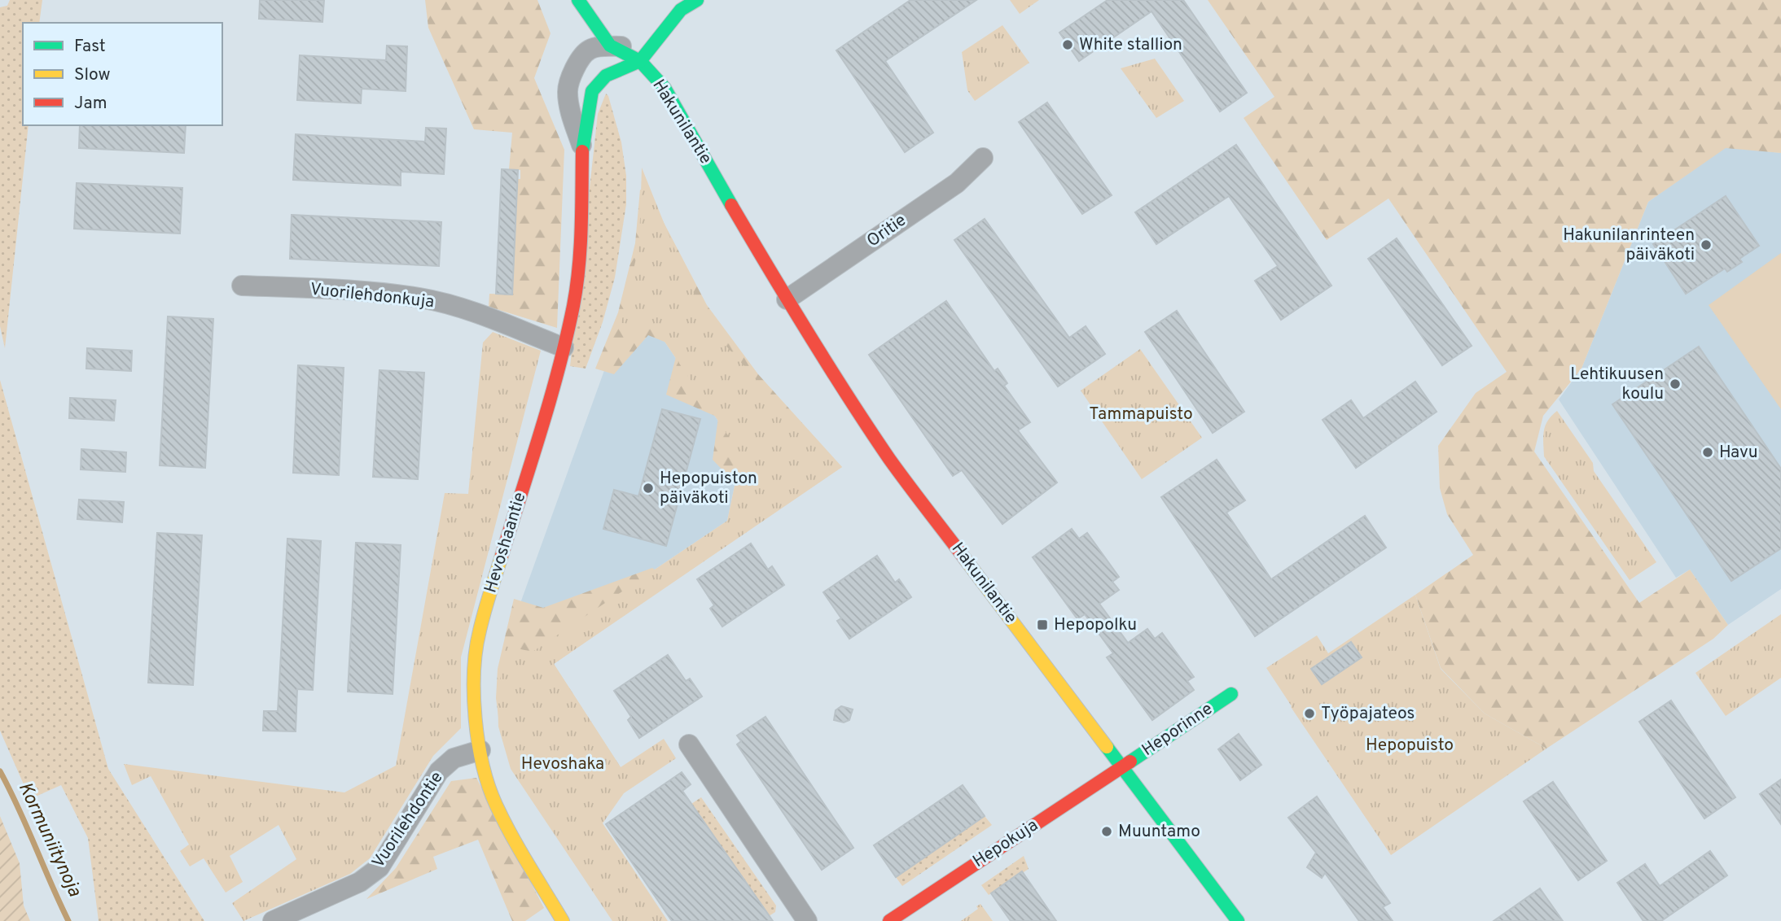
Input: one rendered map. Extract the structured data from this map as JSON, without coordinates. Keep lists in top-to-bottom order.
{
  "streets": {
    "street": [
      "Hakunilantie",
      "Oritie",
      "Vuorilehdonkuja",
      "Hevoshaantie",
      "Heporinne",
      "Vuorilehdontie",
      "Hepokuja"
    ]
  },
  "crossings": [
    ["Hakunilantie", "Oritie"],
    ["Hakunilantie", "Hevoshaantie"],
    ["Hakunilantie", "Heporinne"],
    ["Hakunilantie", "Hepokuja"],
    ["Vuorilehdonkuja", "Hevoshaantie"],
    ["Hevoshaantie", "Vuorilehdontie"],
    ["Heporinne", "Hepokuja"]
  ],
  "water": ["Kormuniitynoja"],
  "parks": ["Tammapuisto", "Hepopuisto", "Hevoshaka"],
  "places": {
    "other": [
      "White stallion",
      "Hakunilanrinteen päiväkoti",
      "Lehtikuusen koulu",
      "Havu",
      "Hepopuiston päiväkoti",
      "Työpajateos",
      "Muuntamo"
    ],
    "transit": ["Hepopolku"]
  },
  "legend": ["Fast", "Slow", "Jam"]
}
